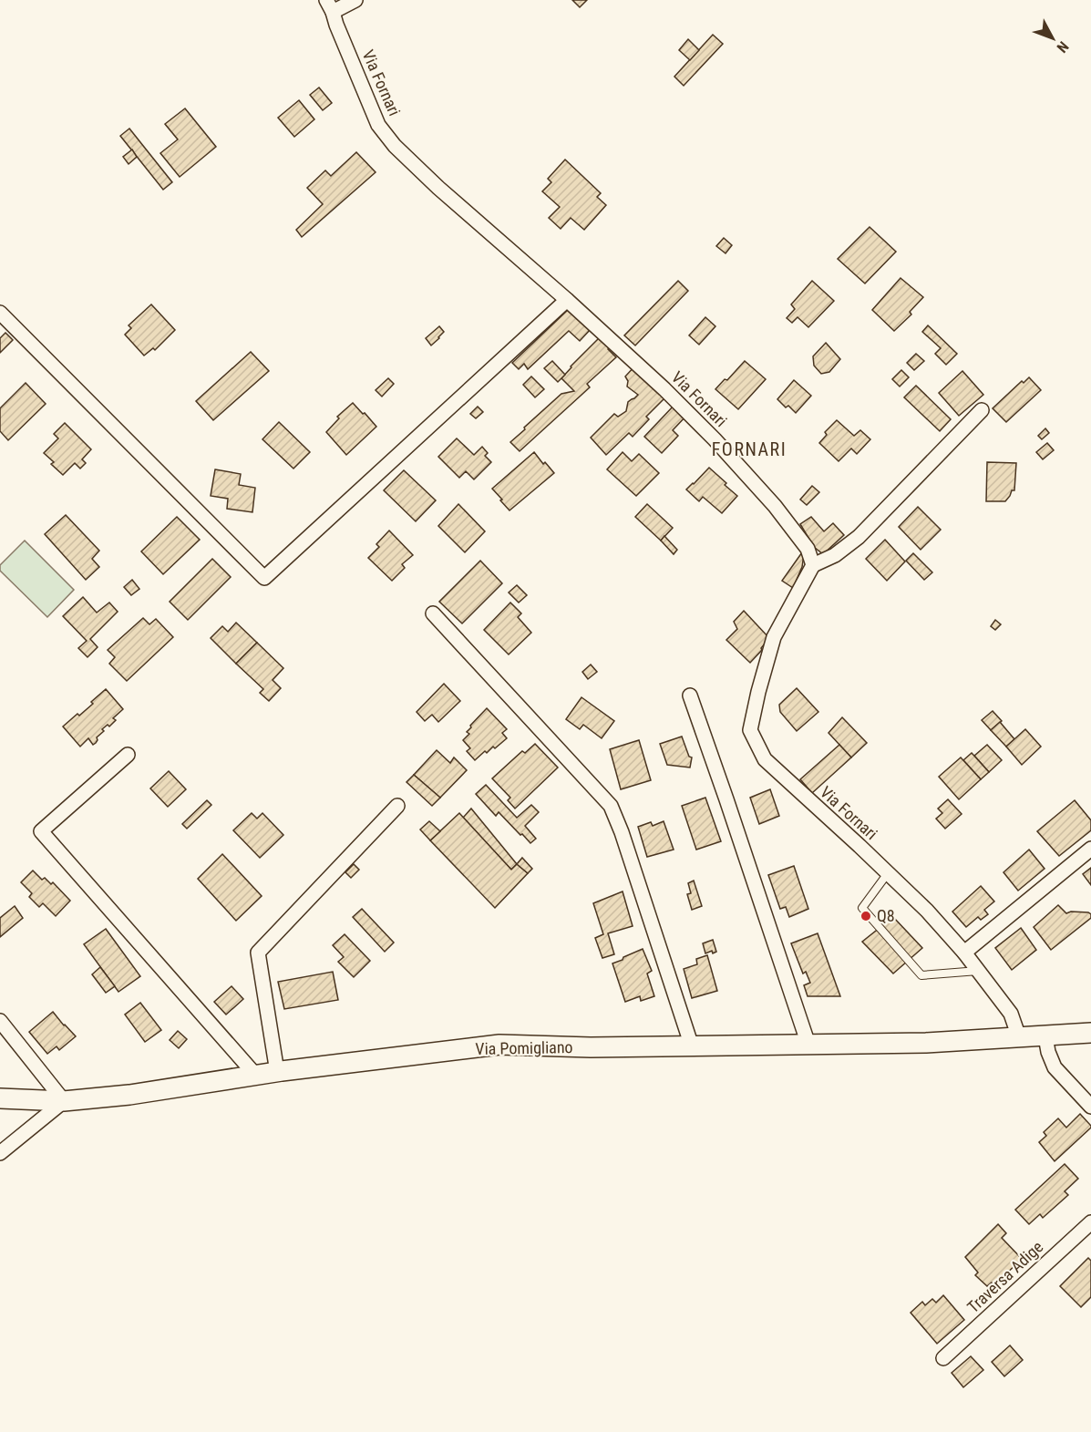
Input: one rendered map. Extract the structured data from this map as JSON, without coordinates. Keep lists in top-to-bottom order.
{
  "streets": {
    "street": ["Via Fornari", "Via Pomigliano", "Traversa Adige"]
  },
  "crossings": [
    ["Via Fornari", "Via Pomigliano"]
  ],
  "districts": ["FORNARI"],
  "places": ["Q8"],
  "north": "bottom right"
}
